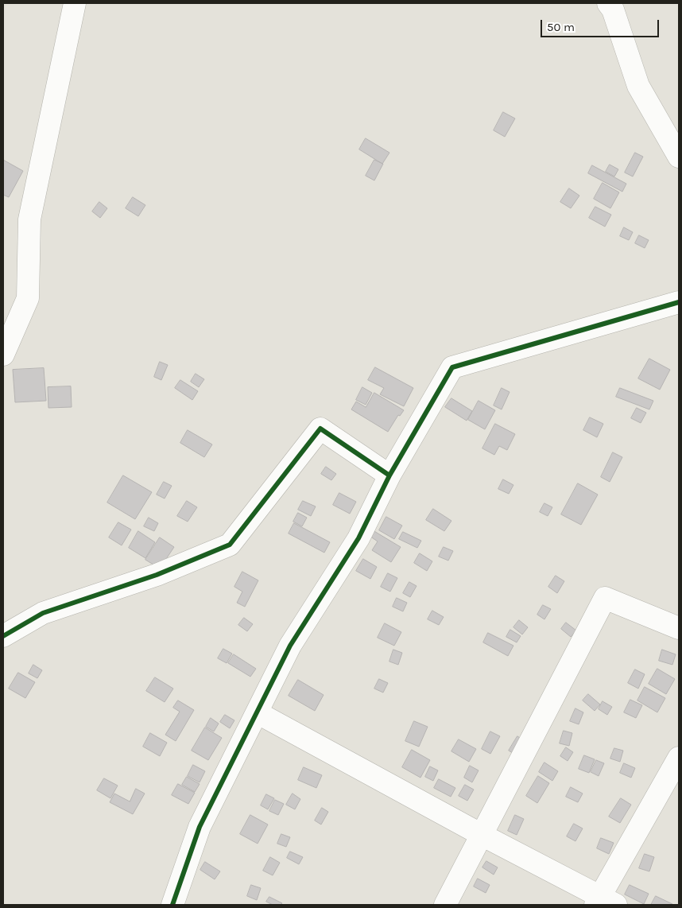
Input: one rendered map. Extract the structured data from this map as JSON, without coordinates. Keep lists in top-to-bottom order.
{
  "scale_bar": "50 m"
}
